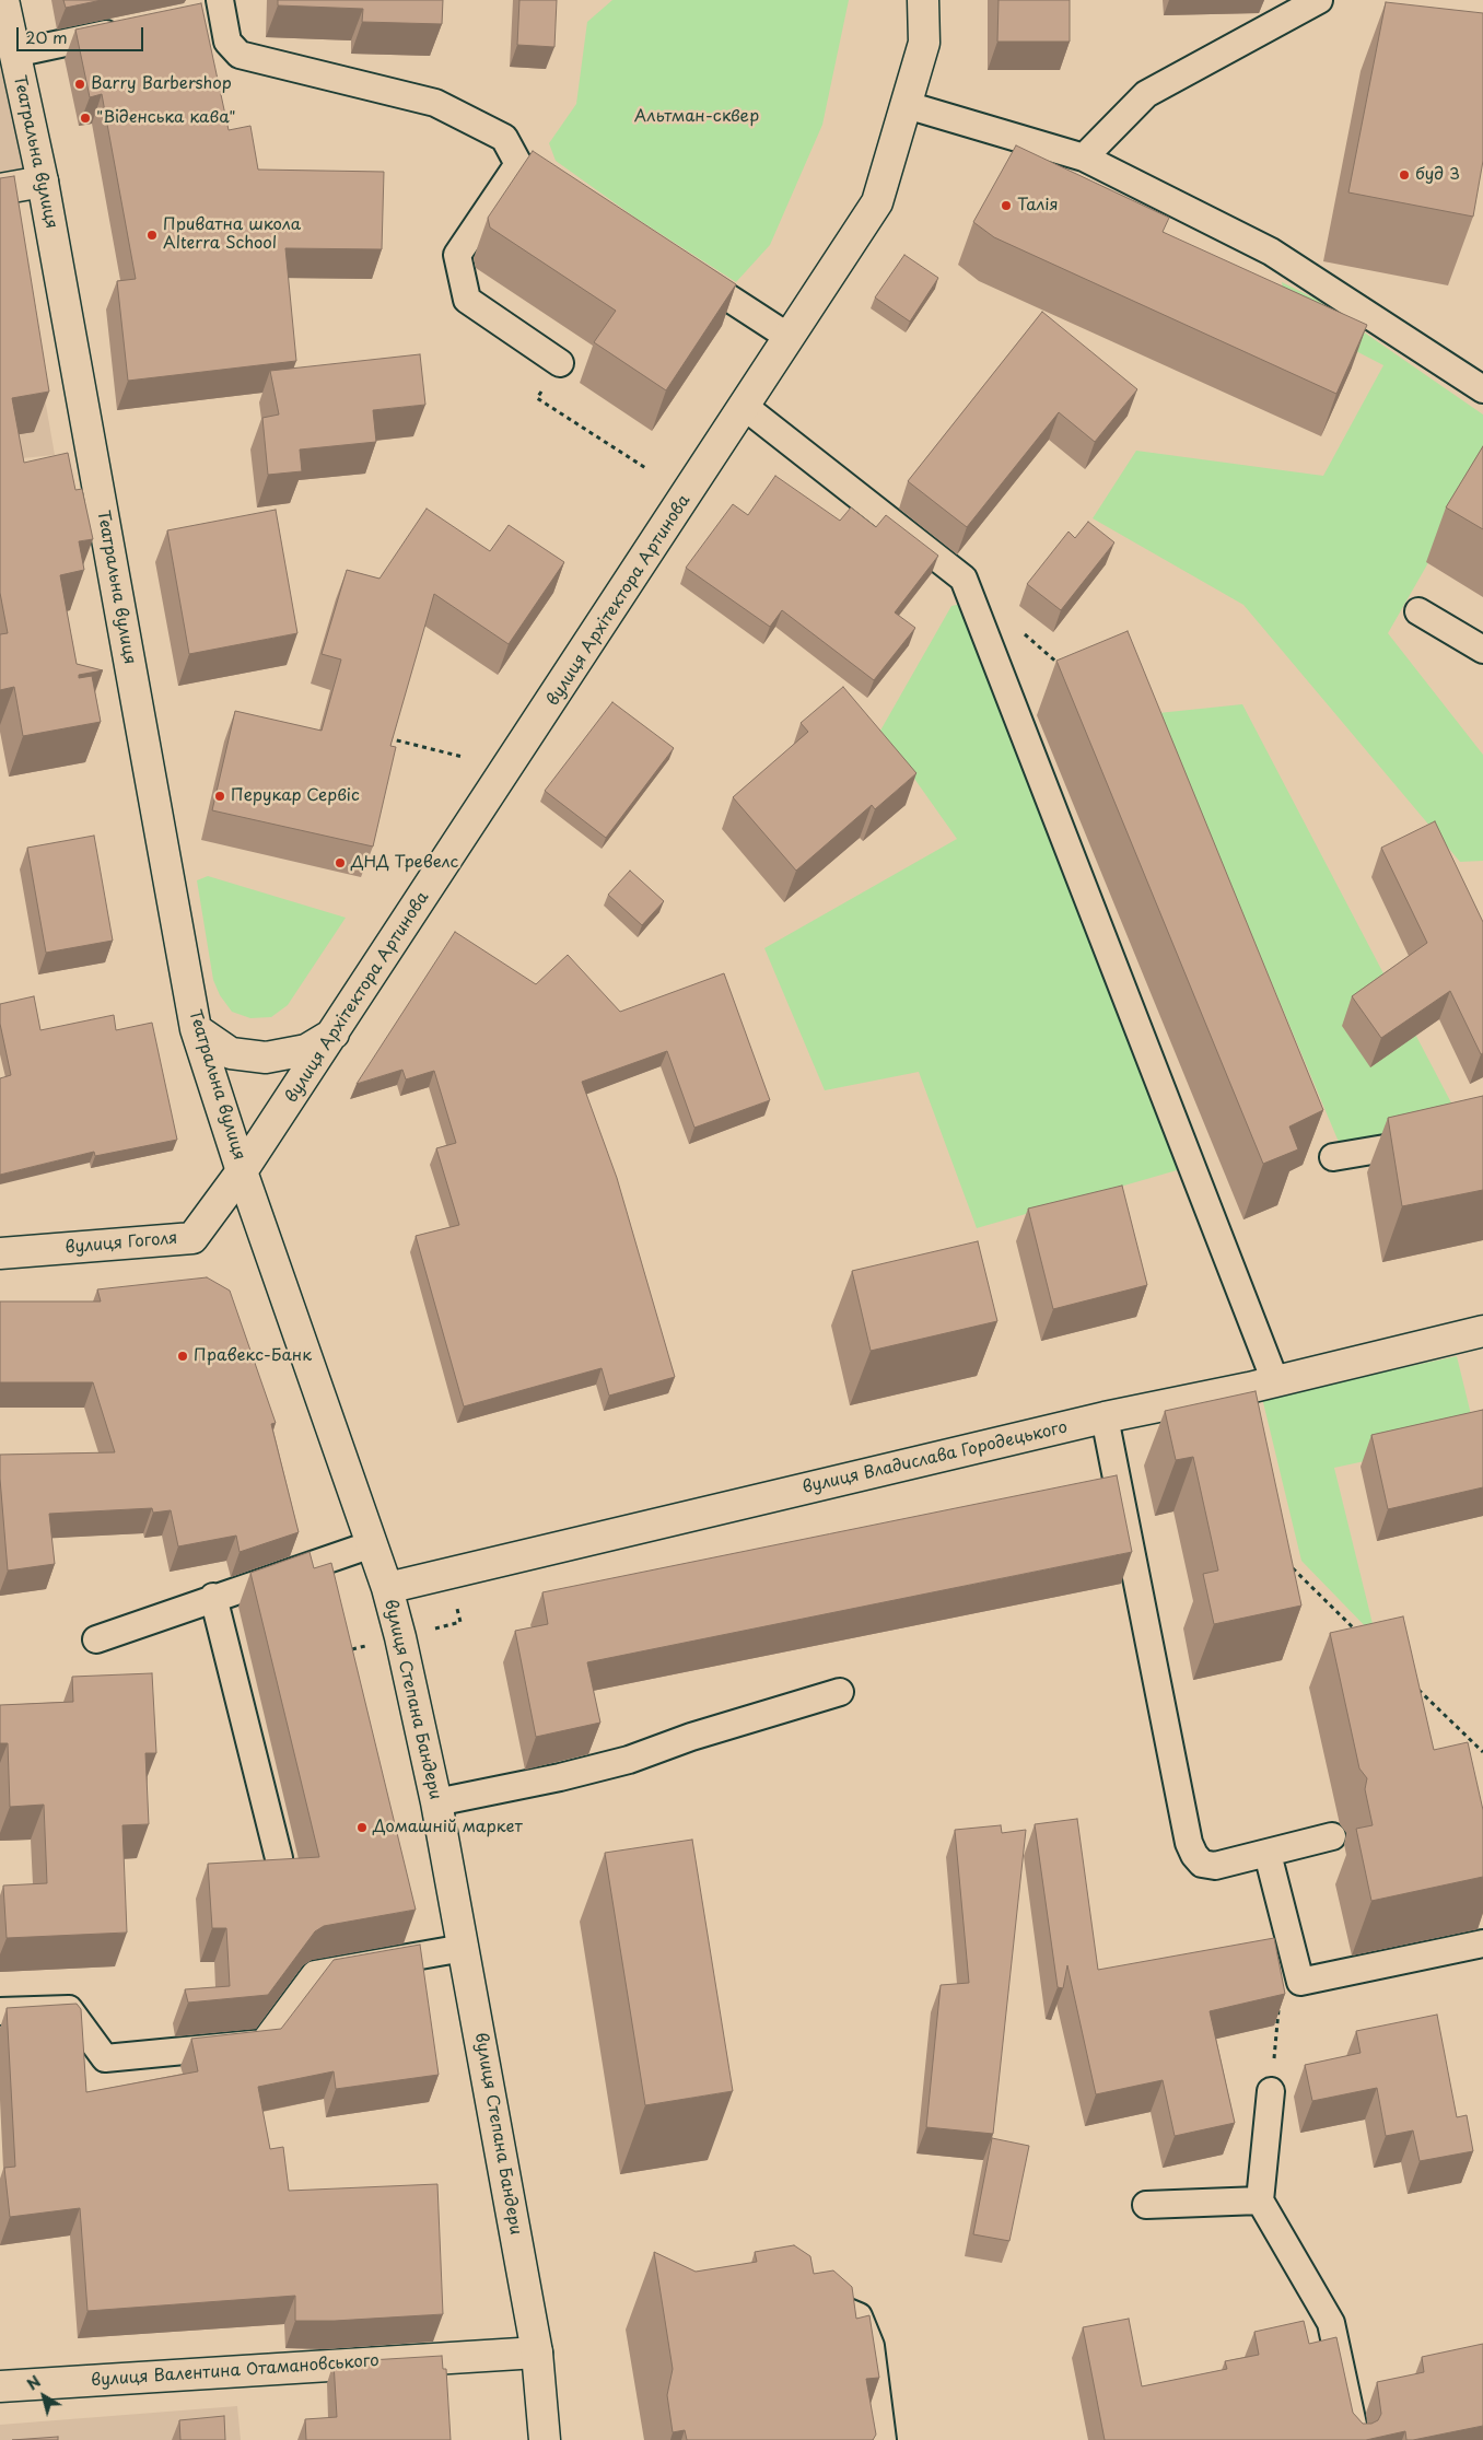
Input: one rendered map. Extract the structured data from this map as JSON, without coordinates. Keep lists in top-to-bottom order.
{
  "streets": {
    "street": [
      "Театральна вулиця",
      "вулиця Архітектора Артинова",
      "вулиця Гоголя",
      "вулиця Владислава Городецького",
      "вулиця Степана Бандери",
      "вулиця Валентина Отамановського"
    ]
  },
  "crossings": [
    ["Театральна вулиця", "вулиця Архітектора Артинова"],
    ["Театральна вулиця", "вулиця Гоголя"],
    ["Театральна вулиця", "вулиця Степана Бандери"],
    ["вулиця Архітектора Артинова", "вулиця Гоголя"],
    ["вулиця Архітектора Артинова", "вулиця Степана Бандери"],
    ["вулиця Гоголя", "вулиця Степана Бандери"],
    ["вулиця Владислава Городецького", "вулиця Степана Бандери"],
    ["вулиця Степана Бандери", "вулиця Валентина Отамановського"]
  ],
  "parks": ["Альтман-сквер"],
  "places": [
    "Barry Barbershop",
    "\"Віденська кава\"",
    "буд 3",
    "Талія",
    "Приватна школа Alterra School",
    "Перукар Сервіс",
    "ДНД Тревелс",
    "Правекс-Банк",
    "Домашній маркет"
  ],
  "scale_bar": "20 m",
  "north": "top left"
}
